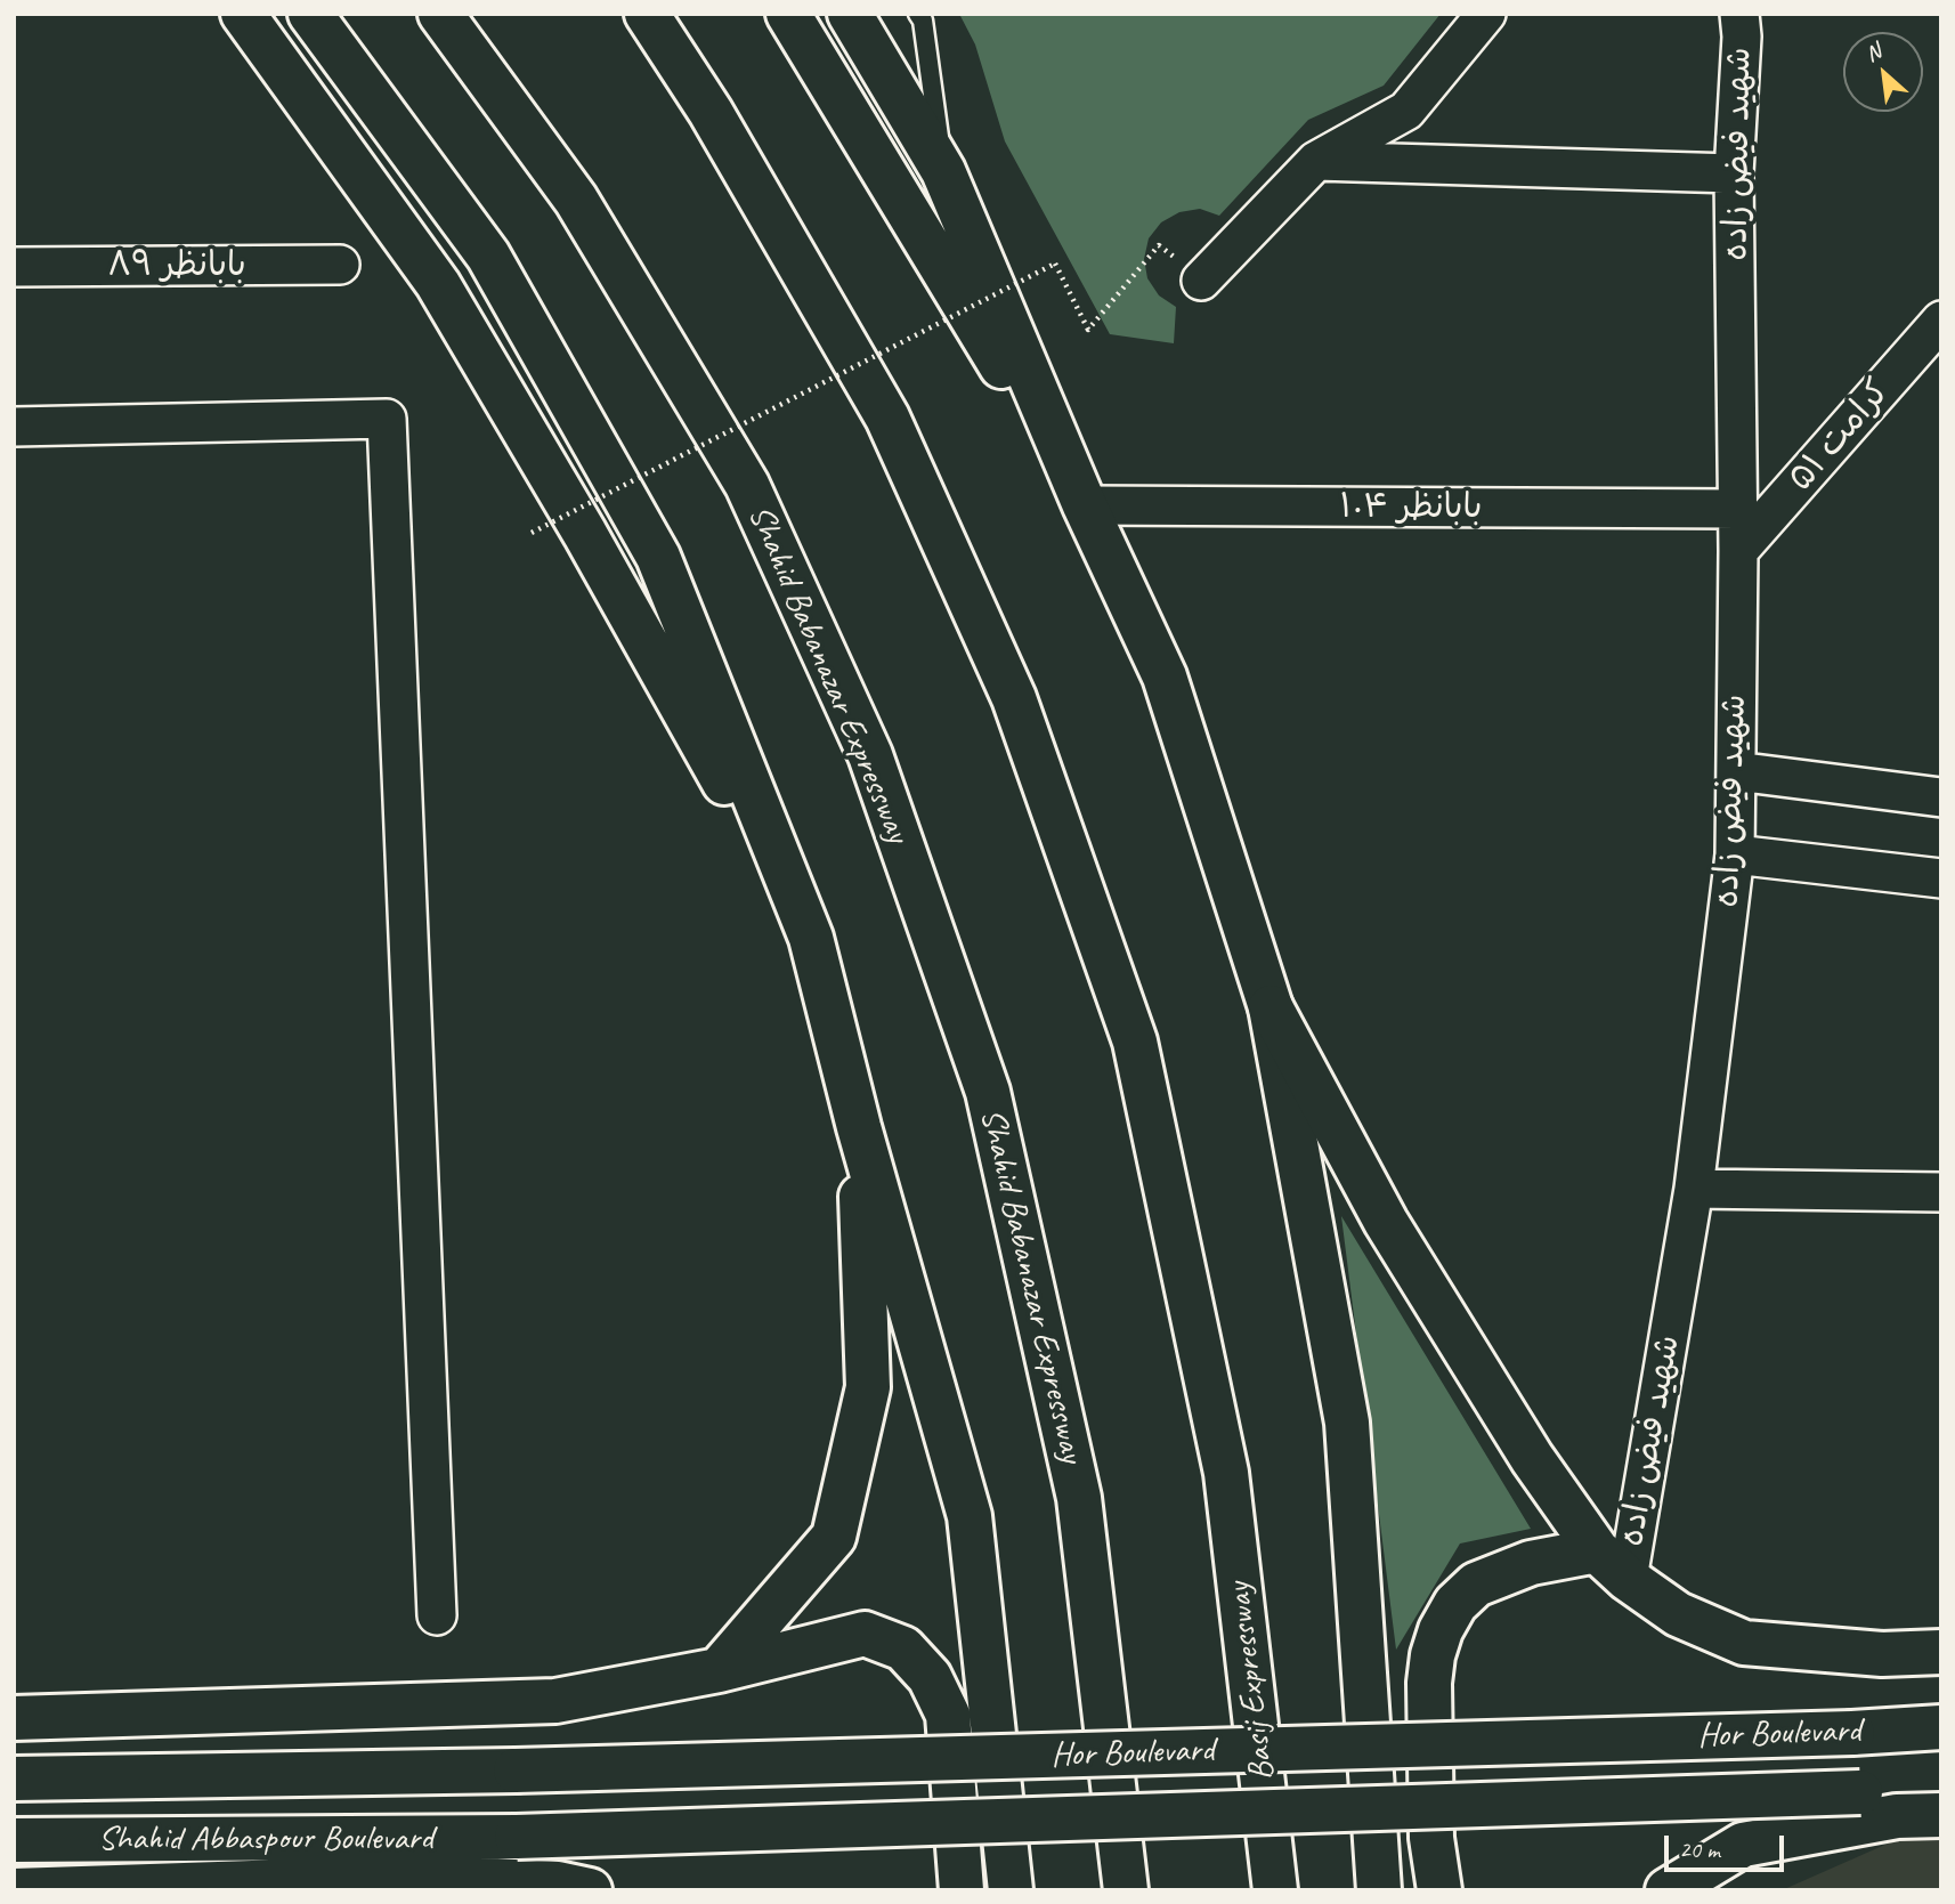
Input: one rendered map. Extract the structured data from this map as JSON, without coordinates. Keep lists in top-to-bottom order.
{
  "streets": {
    "main road": [
      "Shahid Babanazar Expressway",
      "Basij Expressway",
      "Hor Boulevard",
      "Shahid Abbaspour Boulevard"
    ],
    "street": [
      "شهید فیض زاده",
      "بابانظر ۸۹",
      "کرامت ۵۱",
      "بابانظر ۱۰۴"
    ]
  },
  "crossings": [
    ["شهید فیض زاده", "کرامت ۵۱"],
    ["شهید فیض زاده", "بابانظر ۱۰۴"],
    ["Hor Boulevard", "Shahid Abbaspour Boulevard"]
  ],
  "scale_bar": "20 m",
  "north": "top left"
}
